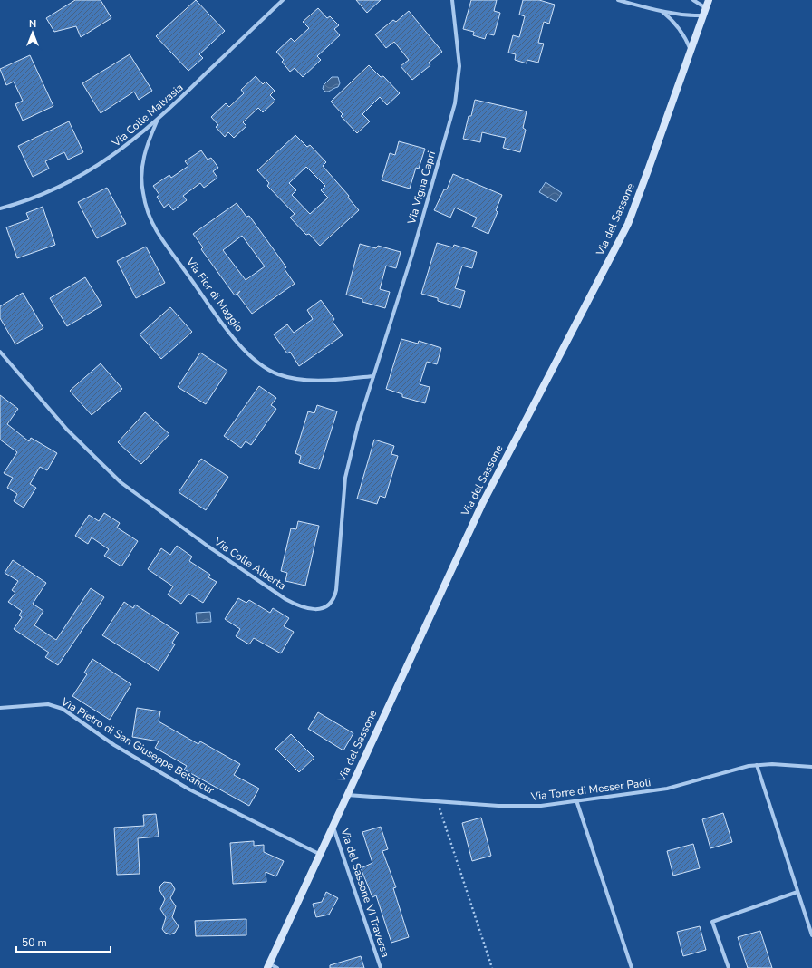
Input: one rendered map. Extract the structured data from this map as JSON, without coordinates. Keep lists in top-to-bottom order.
{
  "streets": {
    "main road": ["Via del Sassone"],
    "street": [
      "Via Colle Malvasia",
      "Via Vigna Capri",
      "Via Fior di Maggio",
      "Via Colle Alberta",
      "Via Pietro di San Giuseppe Betancur",
      "Via Torre di Messer Paoli",
      "Via del Sassone VI Traversa"
    ]
  },
  "crossings": [
    ["Via Colle Malvasia", "Via Fior di Maggio"],
    ["Via Vigna Capri", "Via Fior di Maggio"],
    ["Via Vigna Capri", "Via Colle Alberta"],
    ["Via del Sassone", "Via Pietro di San Giuseppe Betancur"],
    ["Via del Sassone", "Via Torre di Messer Paoli"],
    ["Via del Sassone", "Via del Sassone VI Traversa"],
    ["Via Fior di Maggio", "Via Colle Alberta"]
  ],
  "scale_bar": "50 m",
  "north": "top"
}
